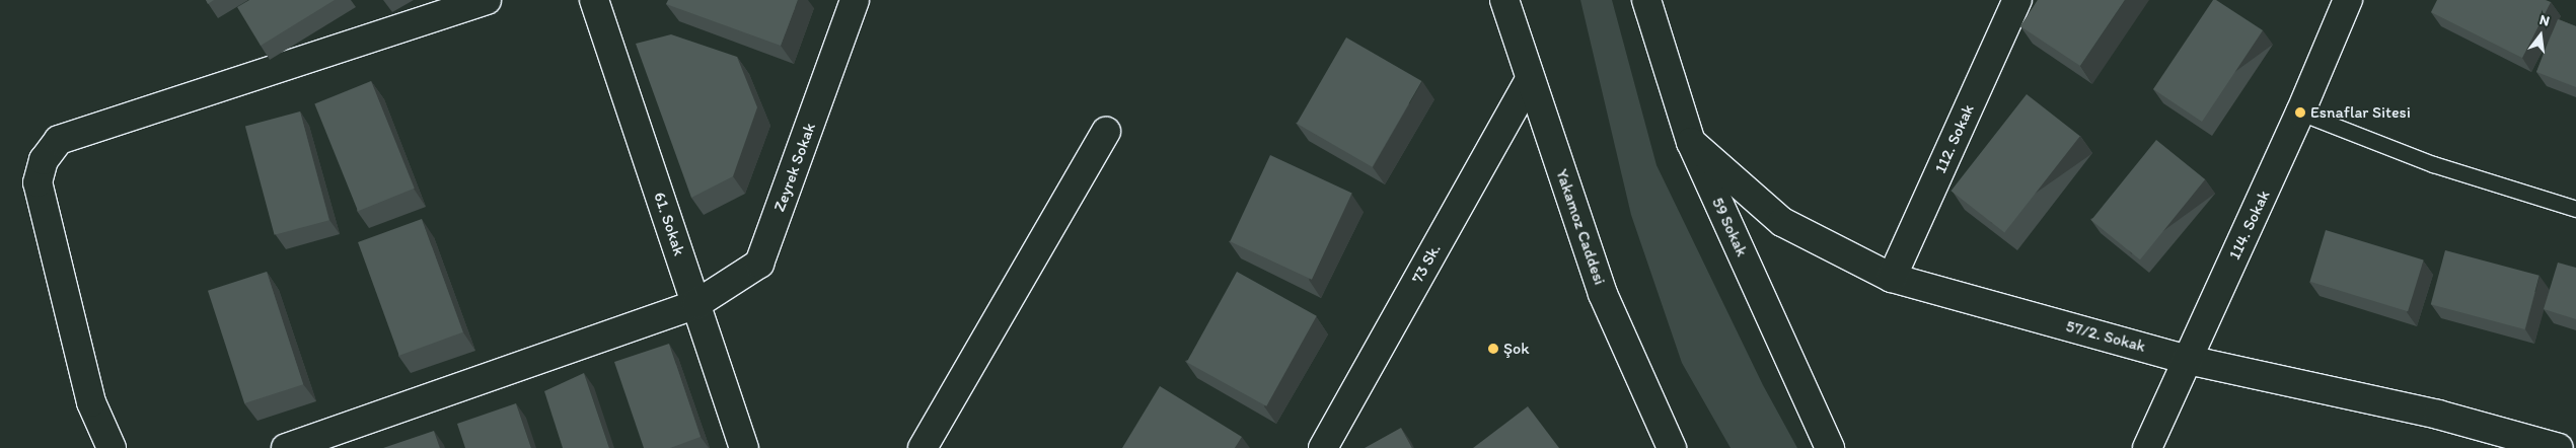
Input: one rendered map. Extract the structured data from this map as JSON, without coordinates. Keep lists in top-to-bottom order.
{
  "streets": {
    "street": [
      "112. Sokak",
      "Zeyrek Sokak",
      "61. Sokak",
      "114. Sokak",
      "Yakamoz Caddesi",
      "59 Sokak",
      "73 Sk.",
      "57/2. Sokak"
    ]
  },
  "crossings": [
    ["112. Sokak", "57/2. Sokak"],
    ["Zeyrek Sokak", "61. Sokak"],
    ["114. Sokak", "57/2. Sokak"],
    ["Yakamoz Caddesi", "73 Sk."],
    ["59 Sokak", "57/2. Sokak"]
  ],
  "places": ["Esnaflar Sitesi", "Şok"],
  "north": "top"
}
